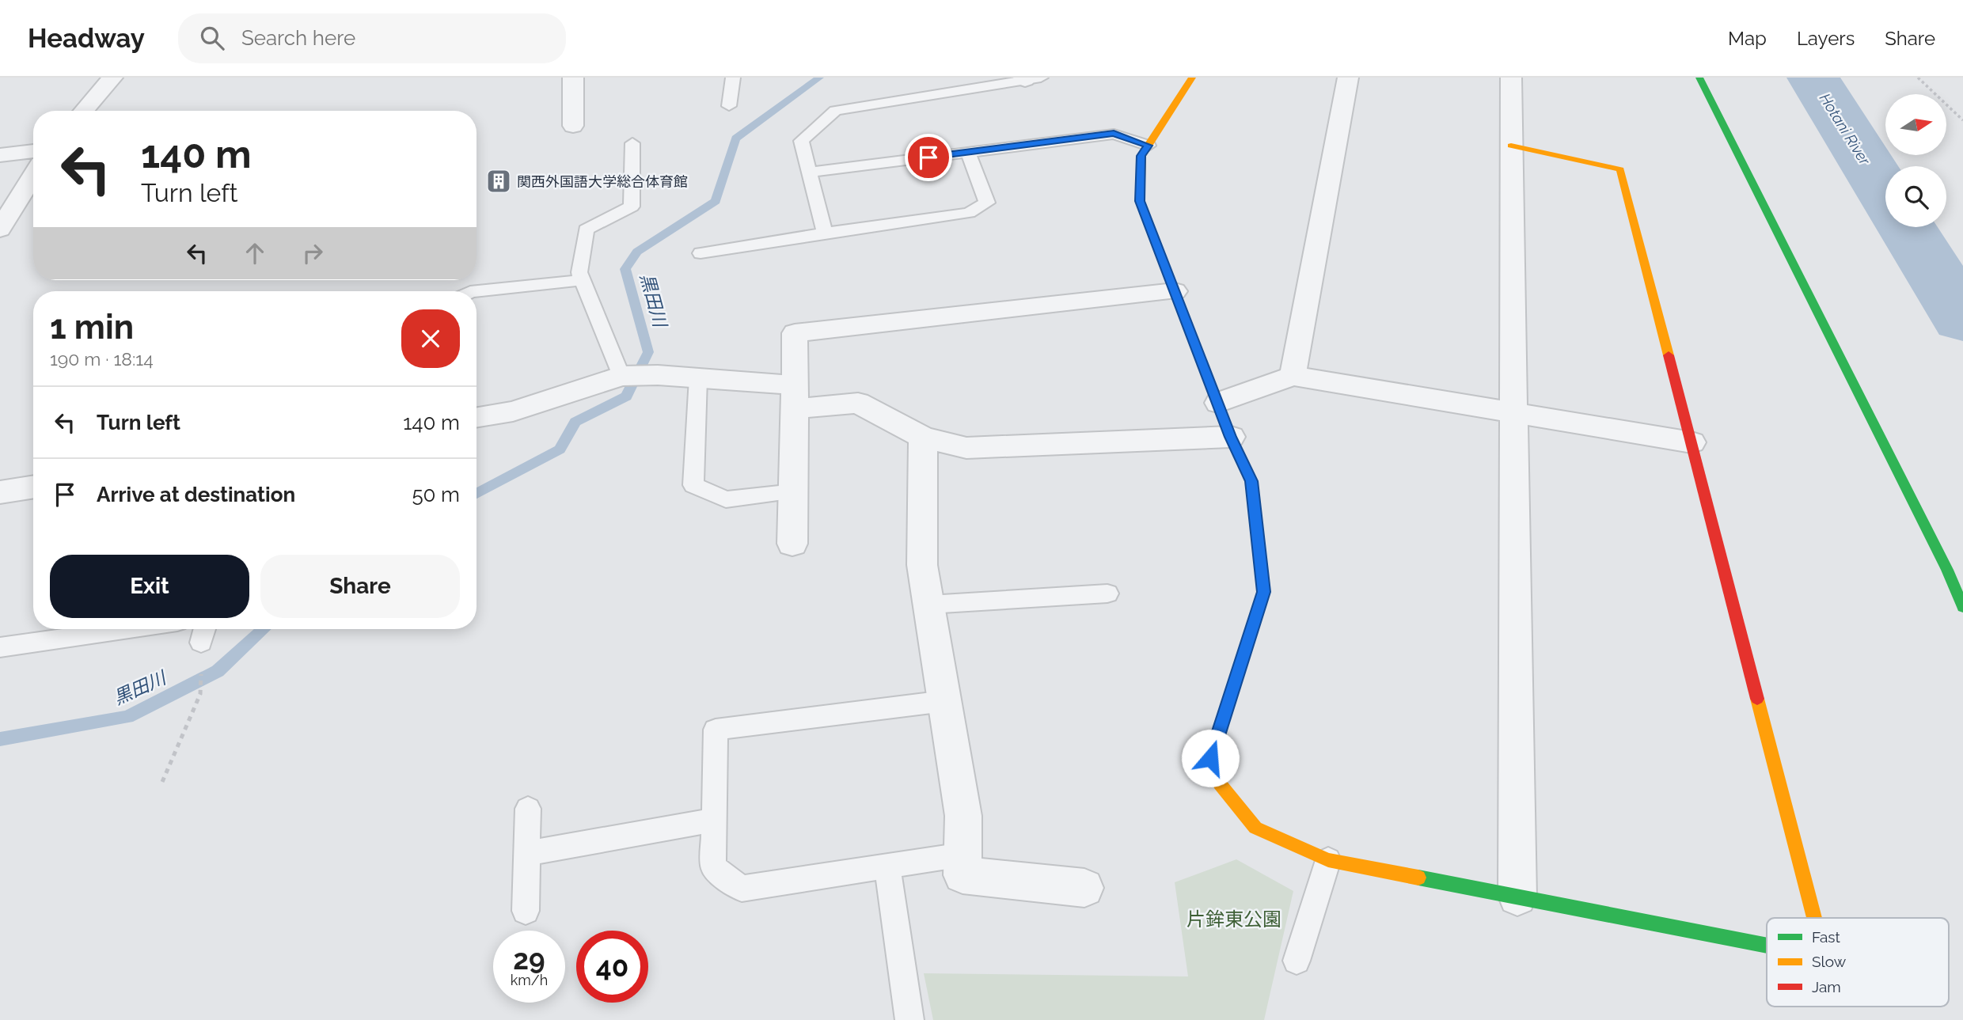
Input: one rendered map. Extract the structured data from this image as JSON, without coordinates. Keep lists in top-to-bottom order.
{
  "water": ["Hotani River", "黒田川"],
  "parks": ["片鉾東公園"],
  "places": {
    "building": ["関西外国語大学総合体育館"]
  },
  "legend": ["Fast", "Slow", "Jam"],
  "north": "right",
  "page": {
    "header": "Headway",
    "search": "Search here",
    "nav": ["Map", "Layers", "Share"],
    "turn": ["140 m", "Turn left"],
    "heading": ["1 min", "190 m · 18:14"],
    "list": [
      {
        "name": "Turn left",
        "value": "140 m"
      },
      {
        "name": "Arrive at destination",
        "value": "50 m"
      }
    ],
    "buttons": ["Exit", "Share"],
    "speed": "29 km/h",
    "limit": "40"
  }
}
